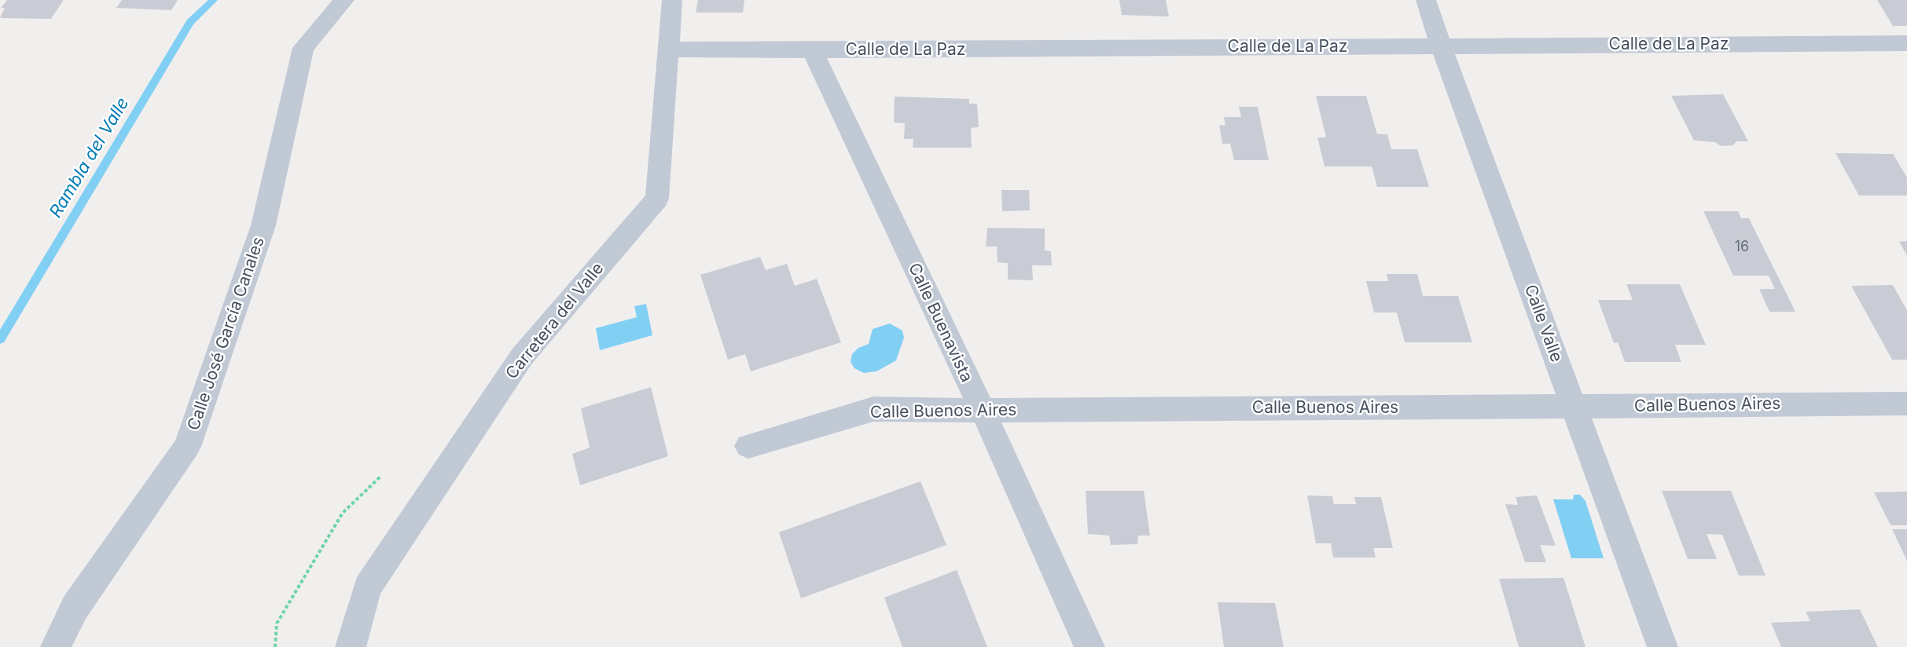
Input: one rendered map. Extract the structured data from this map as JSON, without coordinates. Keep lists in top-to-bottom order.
{
  "streets": {
    "street": [
      "Calle de La Paz",
      "Carretera del Valle",
      "Calle Buenavista",
      "Calle Valle",
      "Calle José García Canales",
      "Calle Buenos Aires"
    ]
  },
  "crossings": [
    ["Calle de La Paz", "Carretera del Valle"],
    ["Calle de La Paz", "Calle Buenavista"],
    ["Calle de La Paz", "Calle Valle"],
    ["Calle Buenavista", "Calle Buenos Aires"],
    ["Calle Valle", "Calle Buenos Aires"]
  ],
  "water": ["Rambla del Valle"],
  "house_numbers": ["16"]
}
